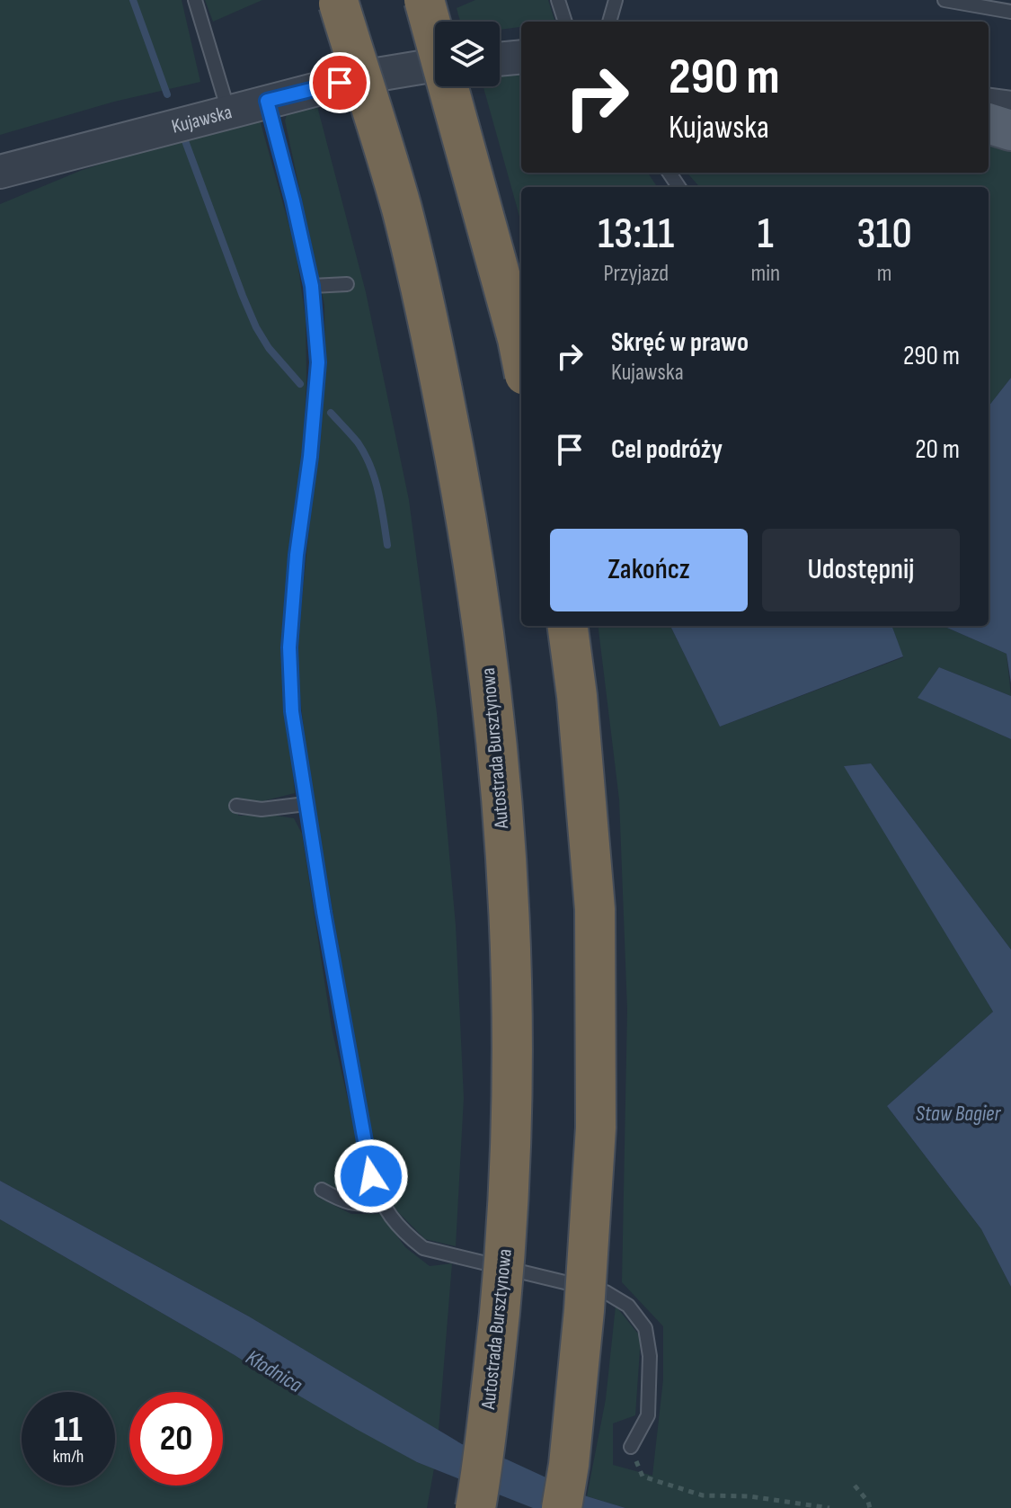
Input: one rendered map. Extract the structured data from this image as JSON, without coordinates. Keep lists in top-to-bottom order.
{
  "streets": {
    "highway": ["Autostrada Bursztynowa"],
    "street": ["Kujawska"]
  },
  "water": ["Staw Bagier", "Kłodnica"],
  "page": {
    "turn": ["290 m", "Kujawska"],
    "eta": [
      "13:11",
      "Przyjazd",
      "1",
      "min",
      "310",
      "m"
    ],
    "list": [
      {
        "name": "Skręć w prawo",
        "note": "Kujawska",
        "value": "290 m"
      },
      {
        "name": "Cel podróży",
        "value": "20 m"
      }
    ],
    "buttons": ["Zakończ", "Udostępnij"],
    "speed": "11 km/h",
    "limit": "20"
  }
}
